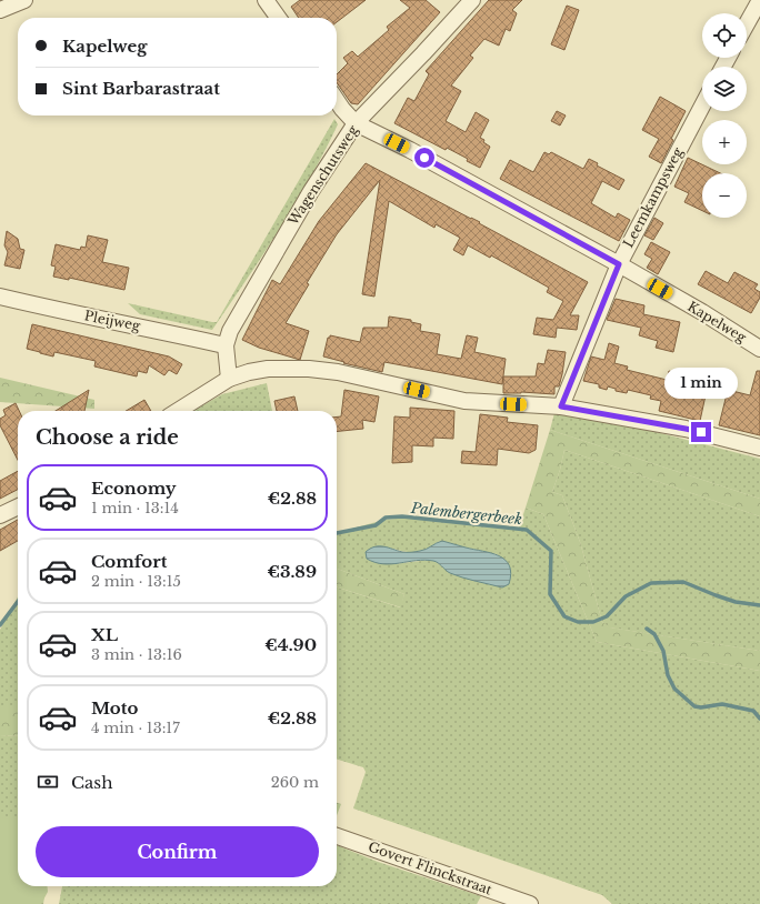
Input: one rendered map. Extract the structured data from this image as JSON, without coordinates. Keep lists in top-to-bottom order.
{
  "streets": {
    "street": [
      "Wagenschutsweg",
      "Leemkampsweg",
      "Pleijweg",
      "Kapelweg",
      "Govert Flinckstraat"
    ]
  },
  "crossings": [
    ["Wagenschutsweg", "Pleijweg"],
    ["Wagenschutsweg", "Kapelweg"],
    ["Leemkampsweg", "Kapelweg"]
  ],
  "water": ["Palembergerbeek"],
  "page": {
    "map_buttons": ["+", "−"],
    "banner": ["Kapelweg", "Sint Barbarastraat"],
    "bubble": "1 min",
    "heading": "Choose a ride",
    "list": [
      {
        "name": "Economy",
        "note": "1 min · 13:14",
        "value": "€2.88"
      },
      {
        "name": "Comfort",
        "note": "2 min · 13:15",
        "value": "€3.89"
      },
      {
        "name": "XL",
        "note": "3 min · 13:16",
        "value": "€4.90"
      },
      {
        "name": "Moto",
        "note": "4 min · 13:17",
        "value": "€2.88"
      }
    ],
    "pay": ["Cash", "260 m"],
    "buttons": "Confirm"
  }
}
